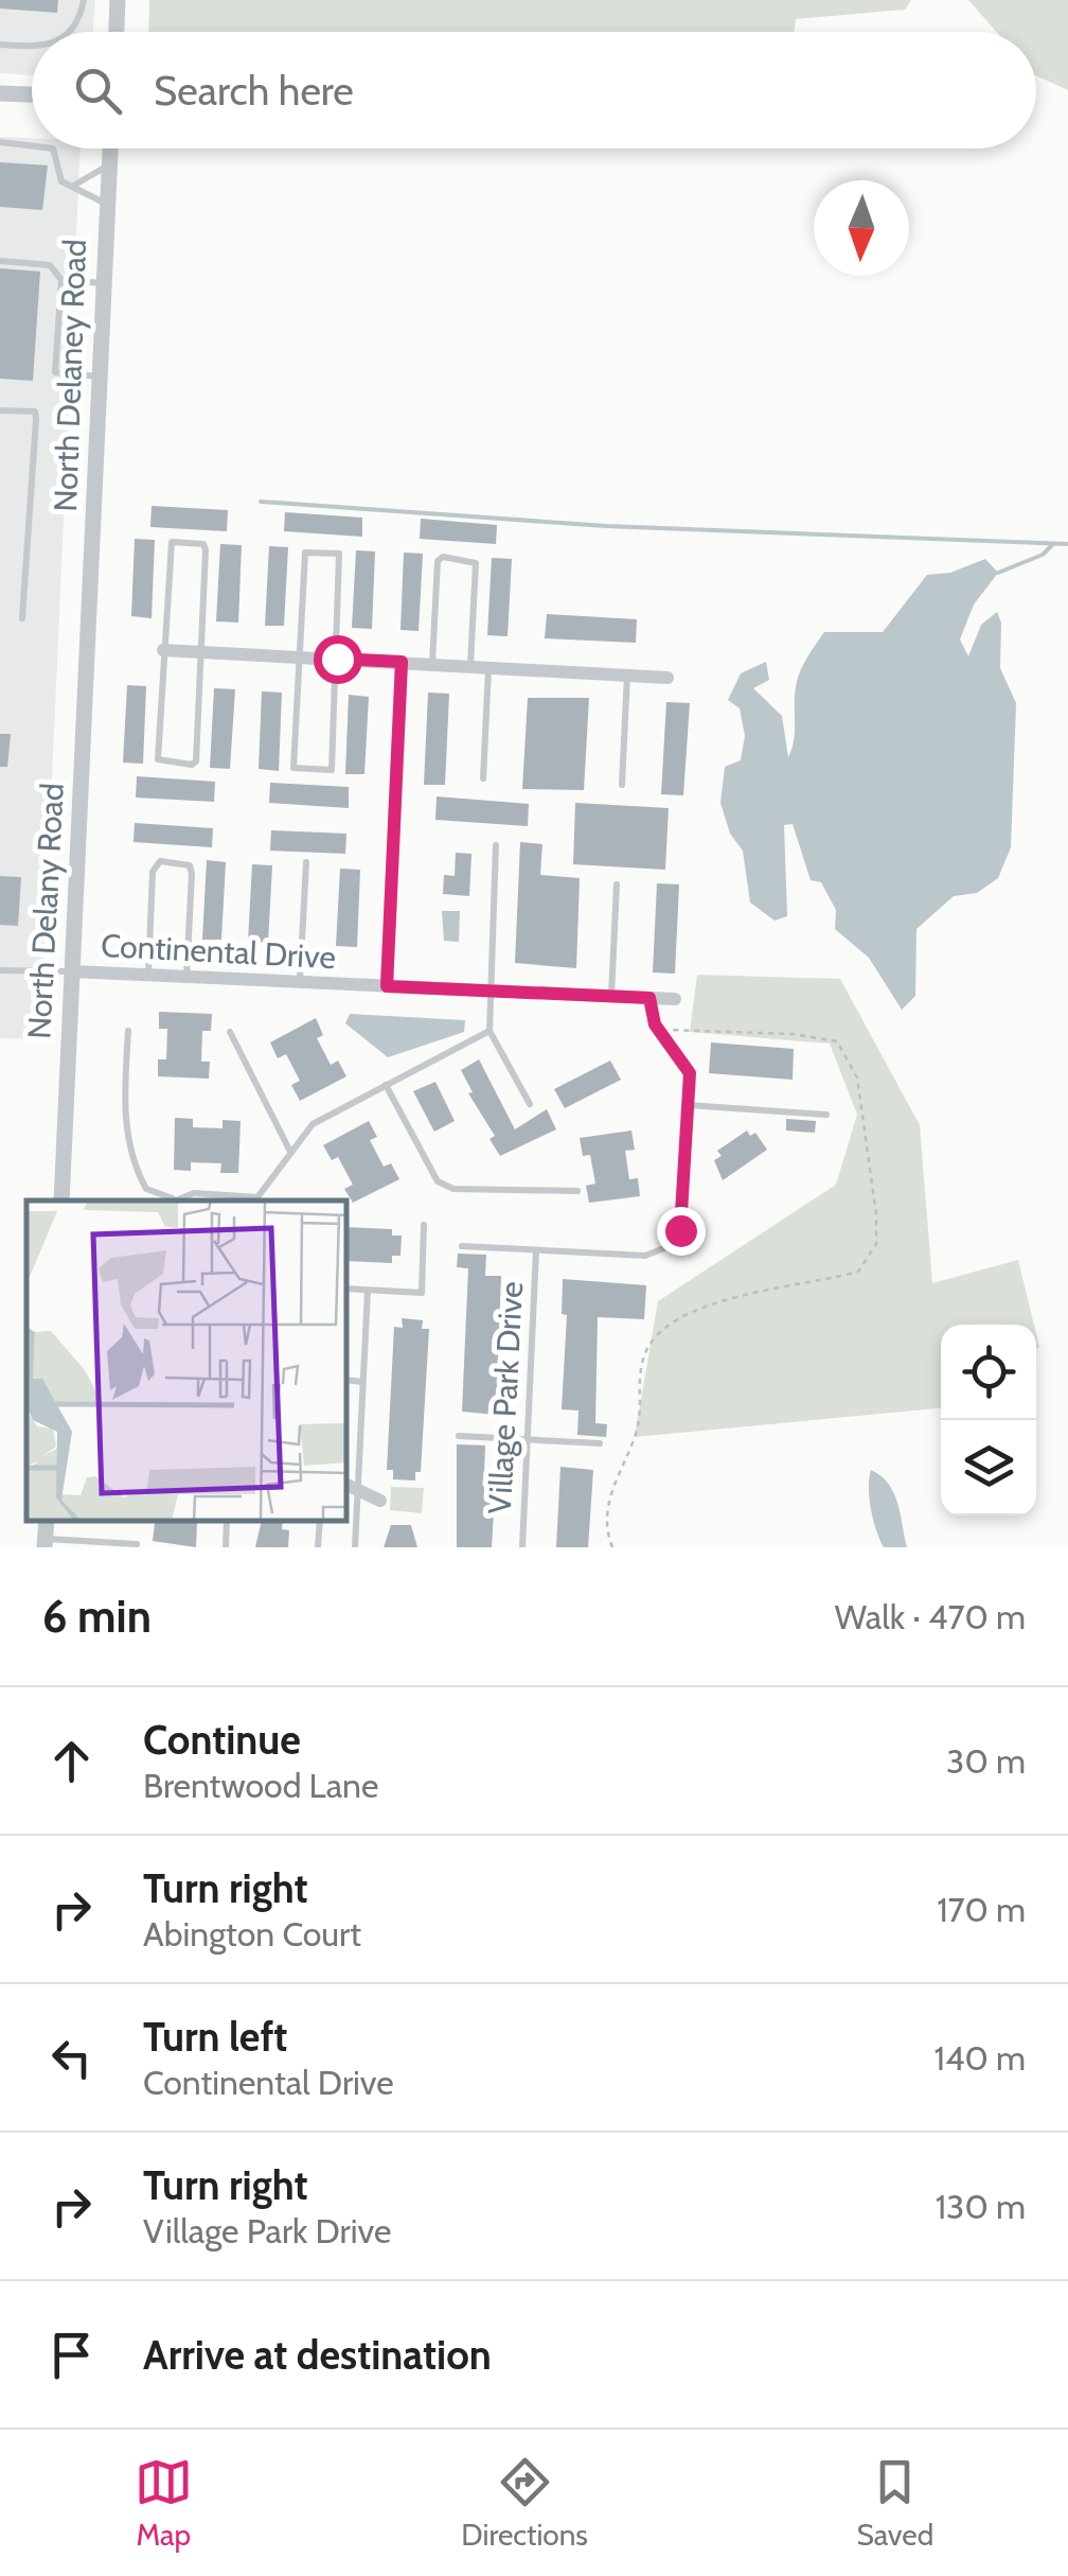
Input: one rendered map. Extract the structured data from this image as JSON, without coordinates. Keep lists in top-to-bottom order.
{
  "streets": {
    "street": ["North Delaney Road", "North Delany Road", "Continental Drive"],
    "lane": ["Village Park Drive"]
  },
  "crossings": [
    ["North Delaney Road", "North Delany Road"],
    ["North Delany Road", "Continental Drive"],
    ["Continental Drive", "Village Park Drive"]
  ],
  "north": "bottom",
  "page": {
    "search": "Search here",
    "heading": ["6 min", "Walk · 470 m"],
    "list": [
      ["Continue", "Brentwood Lane", "30 m"],
      ["Turn right", "Abington Court", "170 m"],
      ["Turn left", "Continental Drive", "140 m"],
      ["Turn right", "Village Park Drive", "130 m"],
      "Arrive at destination"
    ],
    "nav": ["Map", "Directions", "Saved"]
  }
}
